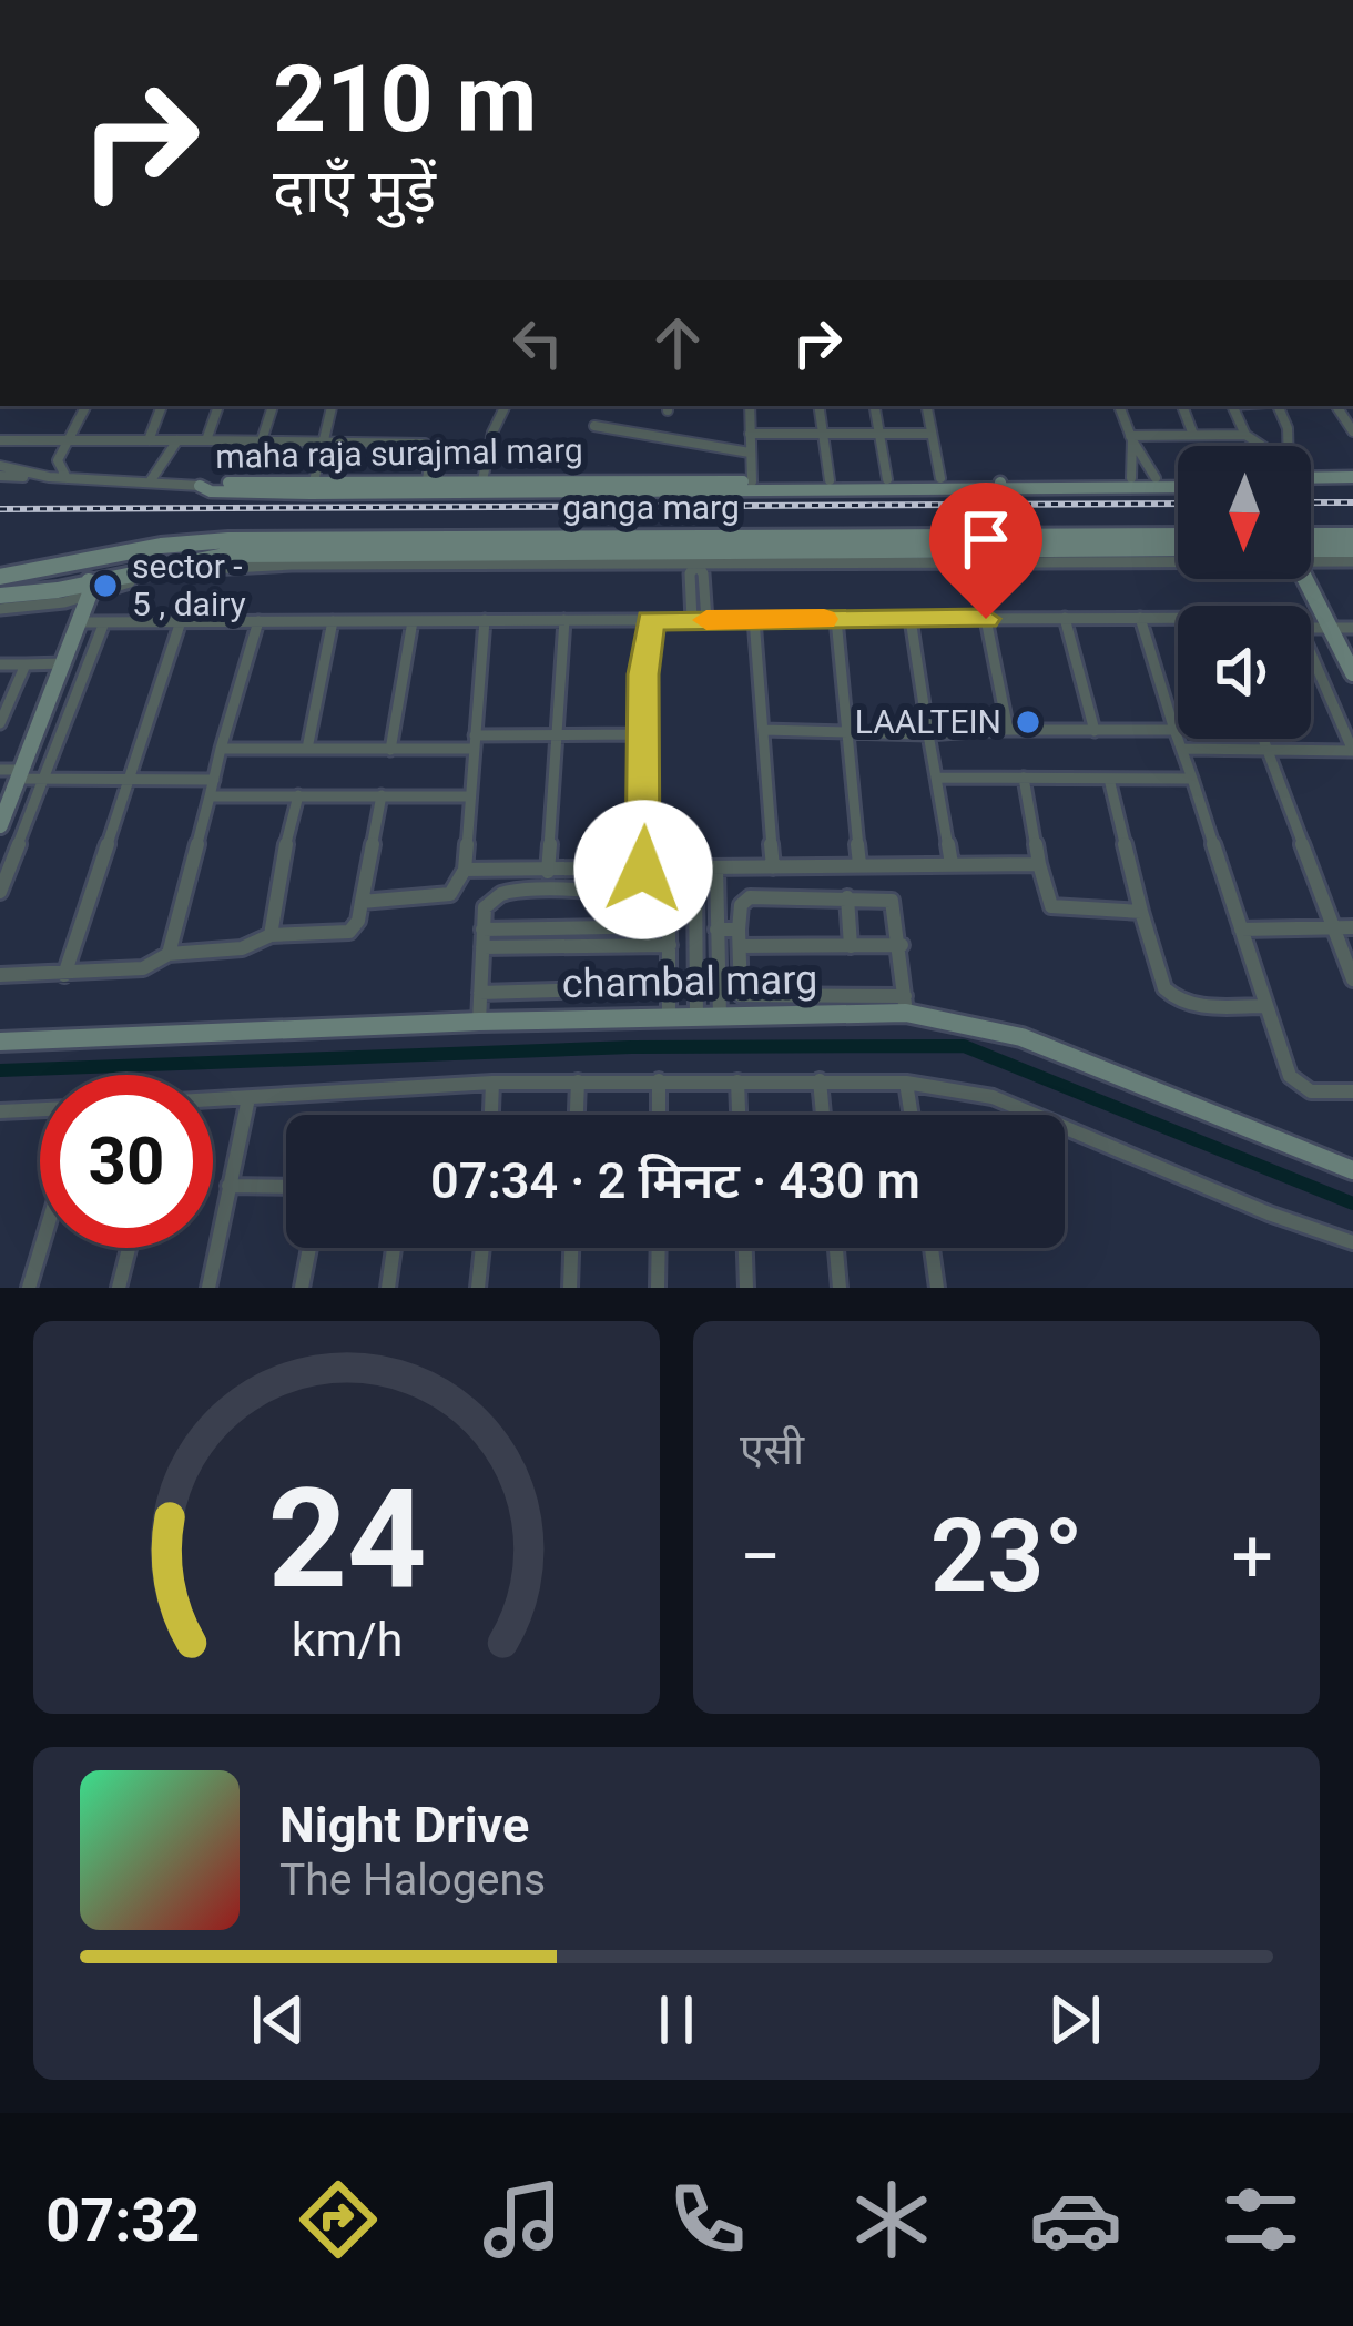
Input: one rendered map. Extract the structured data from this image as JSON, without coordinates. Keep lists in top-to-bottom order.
{
  "streets": {
    "street": ["maha raja surajmal marg", "ganga marg", "chambal marg"]
  },
  "places": ["sector - 5 , dairy", "LAALTEIN"],
  "north": "bottom",
  "page": {
    "turn": ["210 m", "दाएँ मुड़ें"],
    "limit": "30",
    "trip": "07:34 · 2 मिनट · 430 m",
    "tile": "एसी",
    "heat": ["−", "23°", "+"],
    "song": ["Night Drive", "The Halogens"],
    "tabs": "07:32",
    "gauge": ["24", "km/h"]
  }
}
